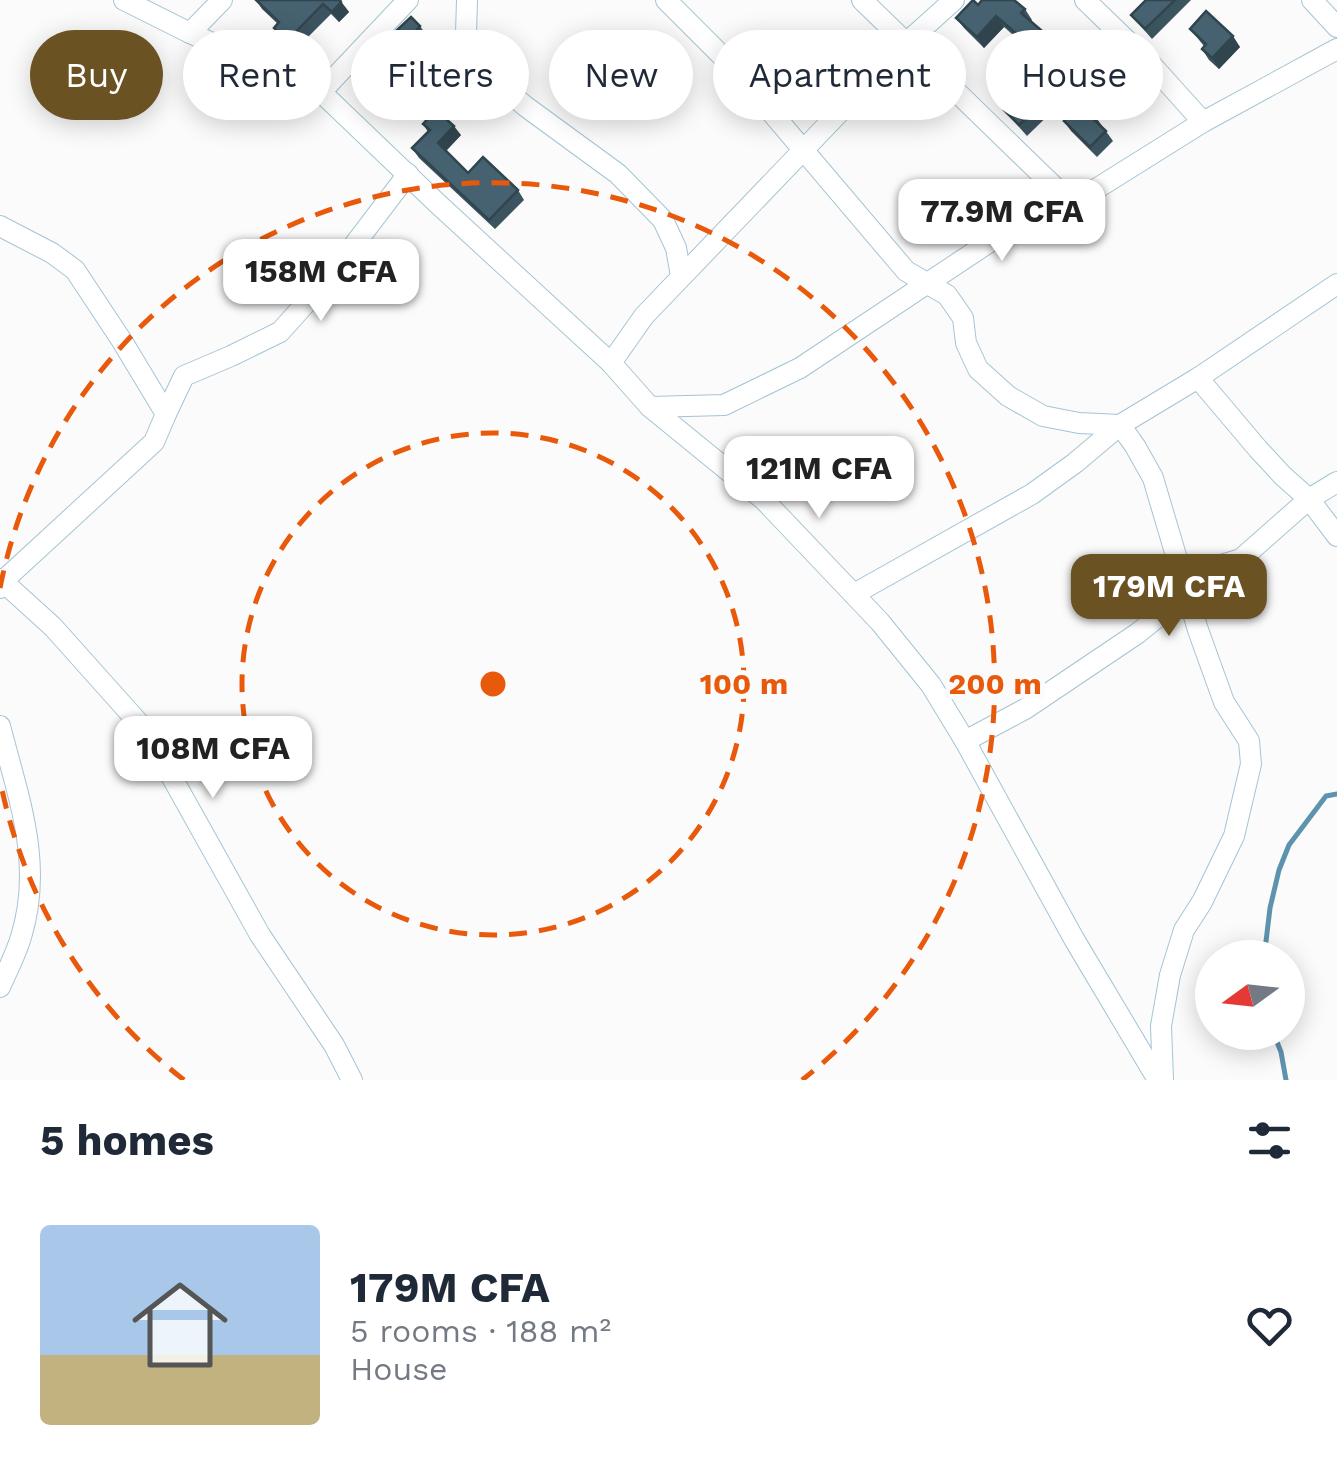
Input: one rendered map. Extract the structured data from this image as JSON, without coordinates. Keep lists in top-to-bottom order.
{
  "north": "left",
  "page": {
    "chip": [
      "Buy",
      "Rent",
      "Filters",
      "New",
      "Apartment",
      "House"
    ],
    "price": [
      "77.9M CFA",
      "158M CFA",
      "121M CFA",
      "179M CFA",
      "108M CFA"
    ],
    "heading": "5 homes",
    "list": [
      {
        "name": "179M CFA",
        "note": "5 rooms · 188 m² · House"
      }
    ]
  },
  "rings": ["100 m", "200 m"]
}
